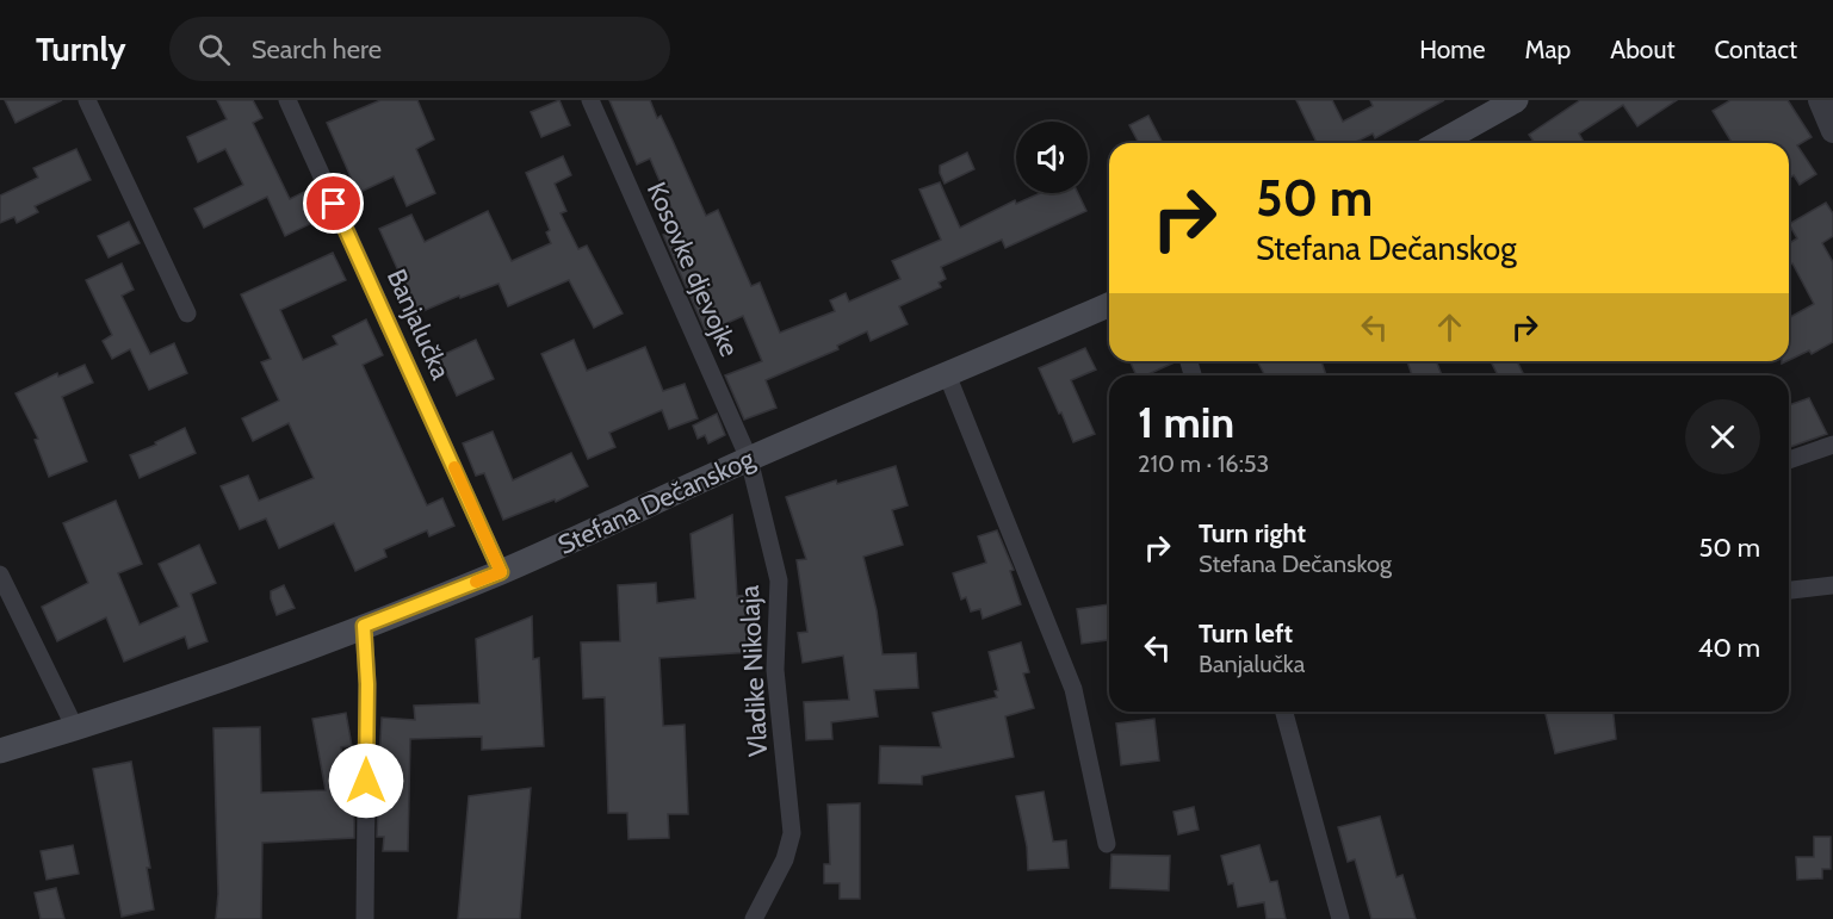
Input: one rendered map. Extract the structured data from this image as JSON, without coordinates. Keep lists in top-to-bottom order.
{
  "streets": {
    "main road": ["Stefana Dečanskog"],
    "street": ["Kosovke djevojke", "Banjalučka", "Vladike Nikolaja"]
  },
  "crossings": [
    ["Kosovke djevojke", "Stefana Dečanskog"],
    ["Kosovke djevojke", "Vladike Nikolaja"],
    ["Banjalučka", "Stefana Dečanskog"],
    ["Stefana Dečanskog", "Vladike Nikolaja"]
  ],
  "page": {
    "header": "Turnly",
    "search": "Search here",
    "nav": [
      "Home",
      "Map",
      "About",
      "Contact"
    ],
    "turn": ["50 m", "Stefana Dečanskog"],
    "heading": ["1 min", "210 m · 16:53"],
    "list": [
      {
        "name": "Turn right",
        "note": "Stefana Dečanskog",
        "value": "50 m"
      },
      {
        "name": "Turn left",
        "note": "Banjalučka",
        "value": "40 m"
      }
    ]
  }
}
